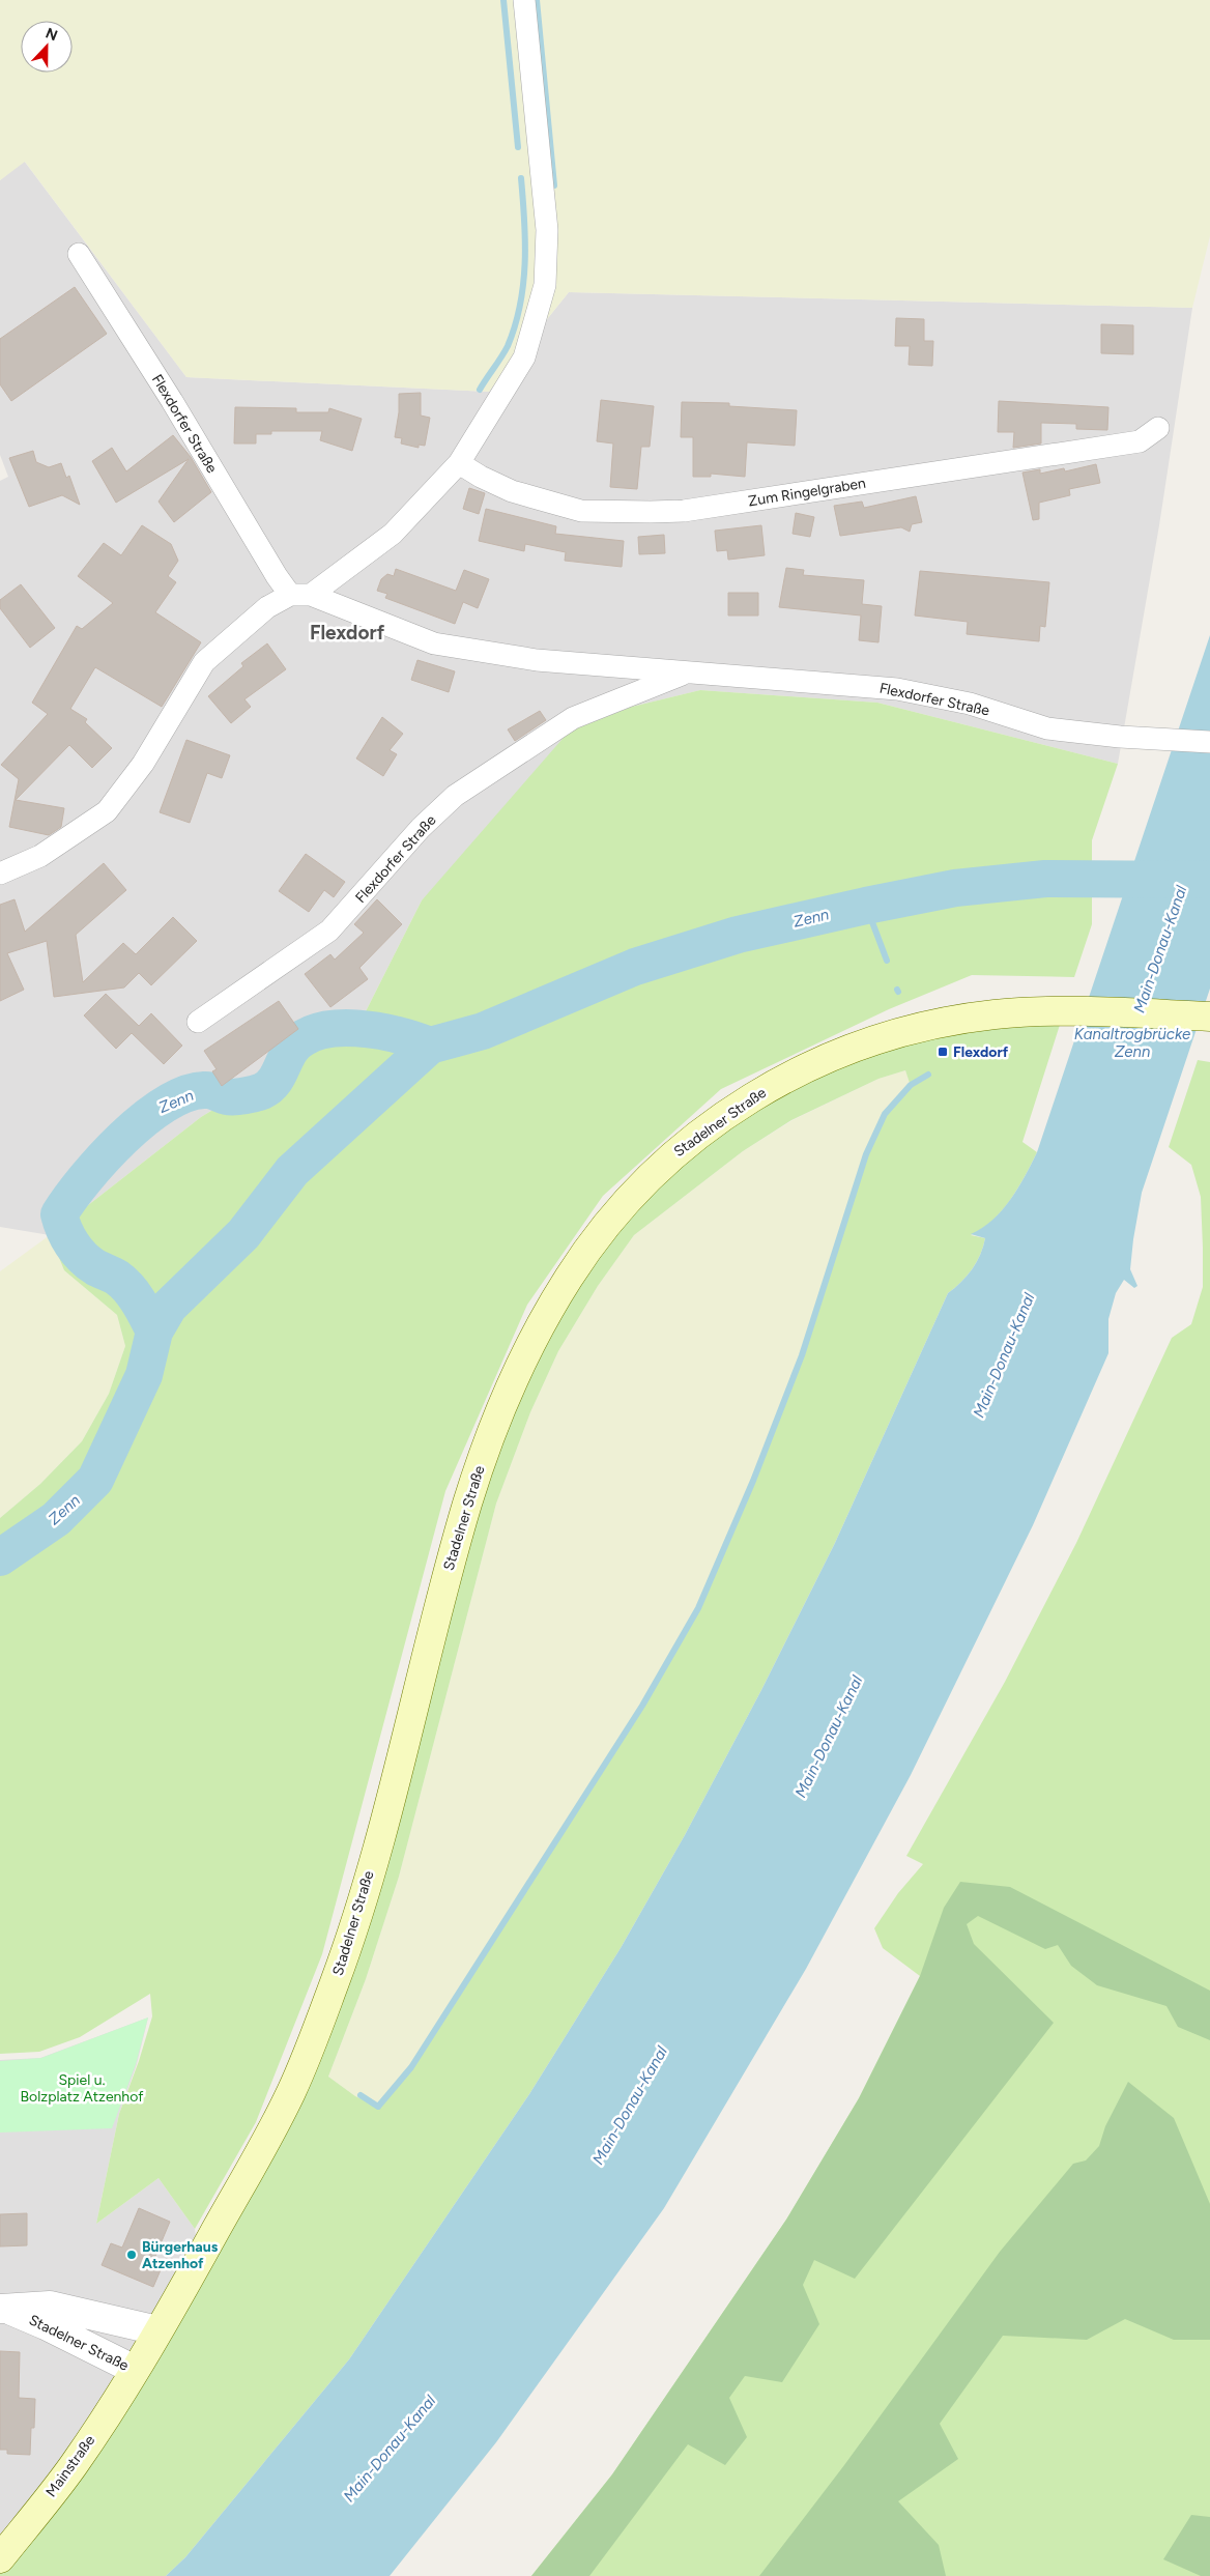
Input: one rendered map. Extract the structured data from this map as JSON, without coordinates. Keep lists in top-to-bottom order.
{
  "streets": {
    "main road": ["Stadelner Straße", "Mainstraße"],
    "street": ["Flexdorfer Straße", "Zum Ringelgraben"]
  },
  "crossings": [
    ["Stadelner Straße", "Mainstraße"]
  ],
  "districts": ["Flexdorf"],
  "water": ["Zenn", "Main-Donau-Kanal", "Kanaltrogbrücke Zenn"],
  "parks": ["Spiel u. Bolzplatz Atzenhof"],
  "places": {
    "transit": ["Flexdorf"],
    "other": ["Bürgerhaus Atzenhof"]
  },
  "north": "top"
}
